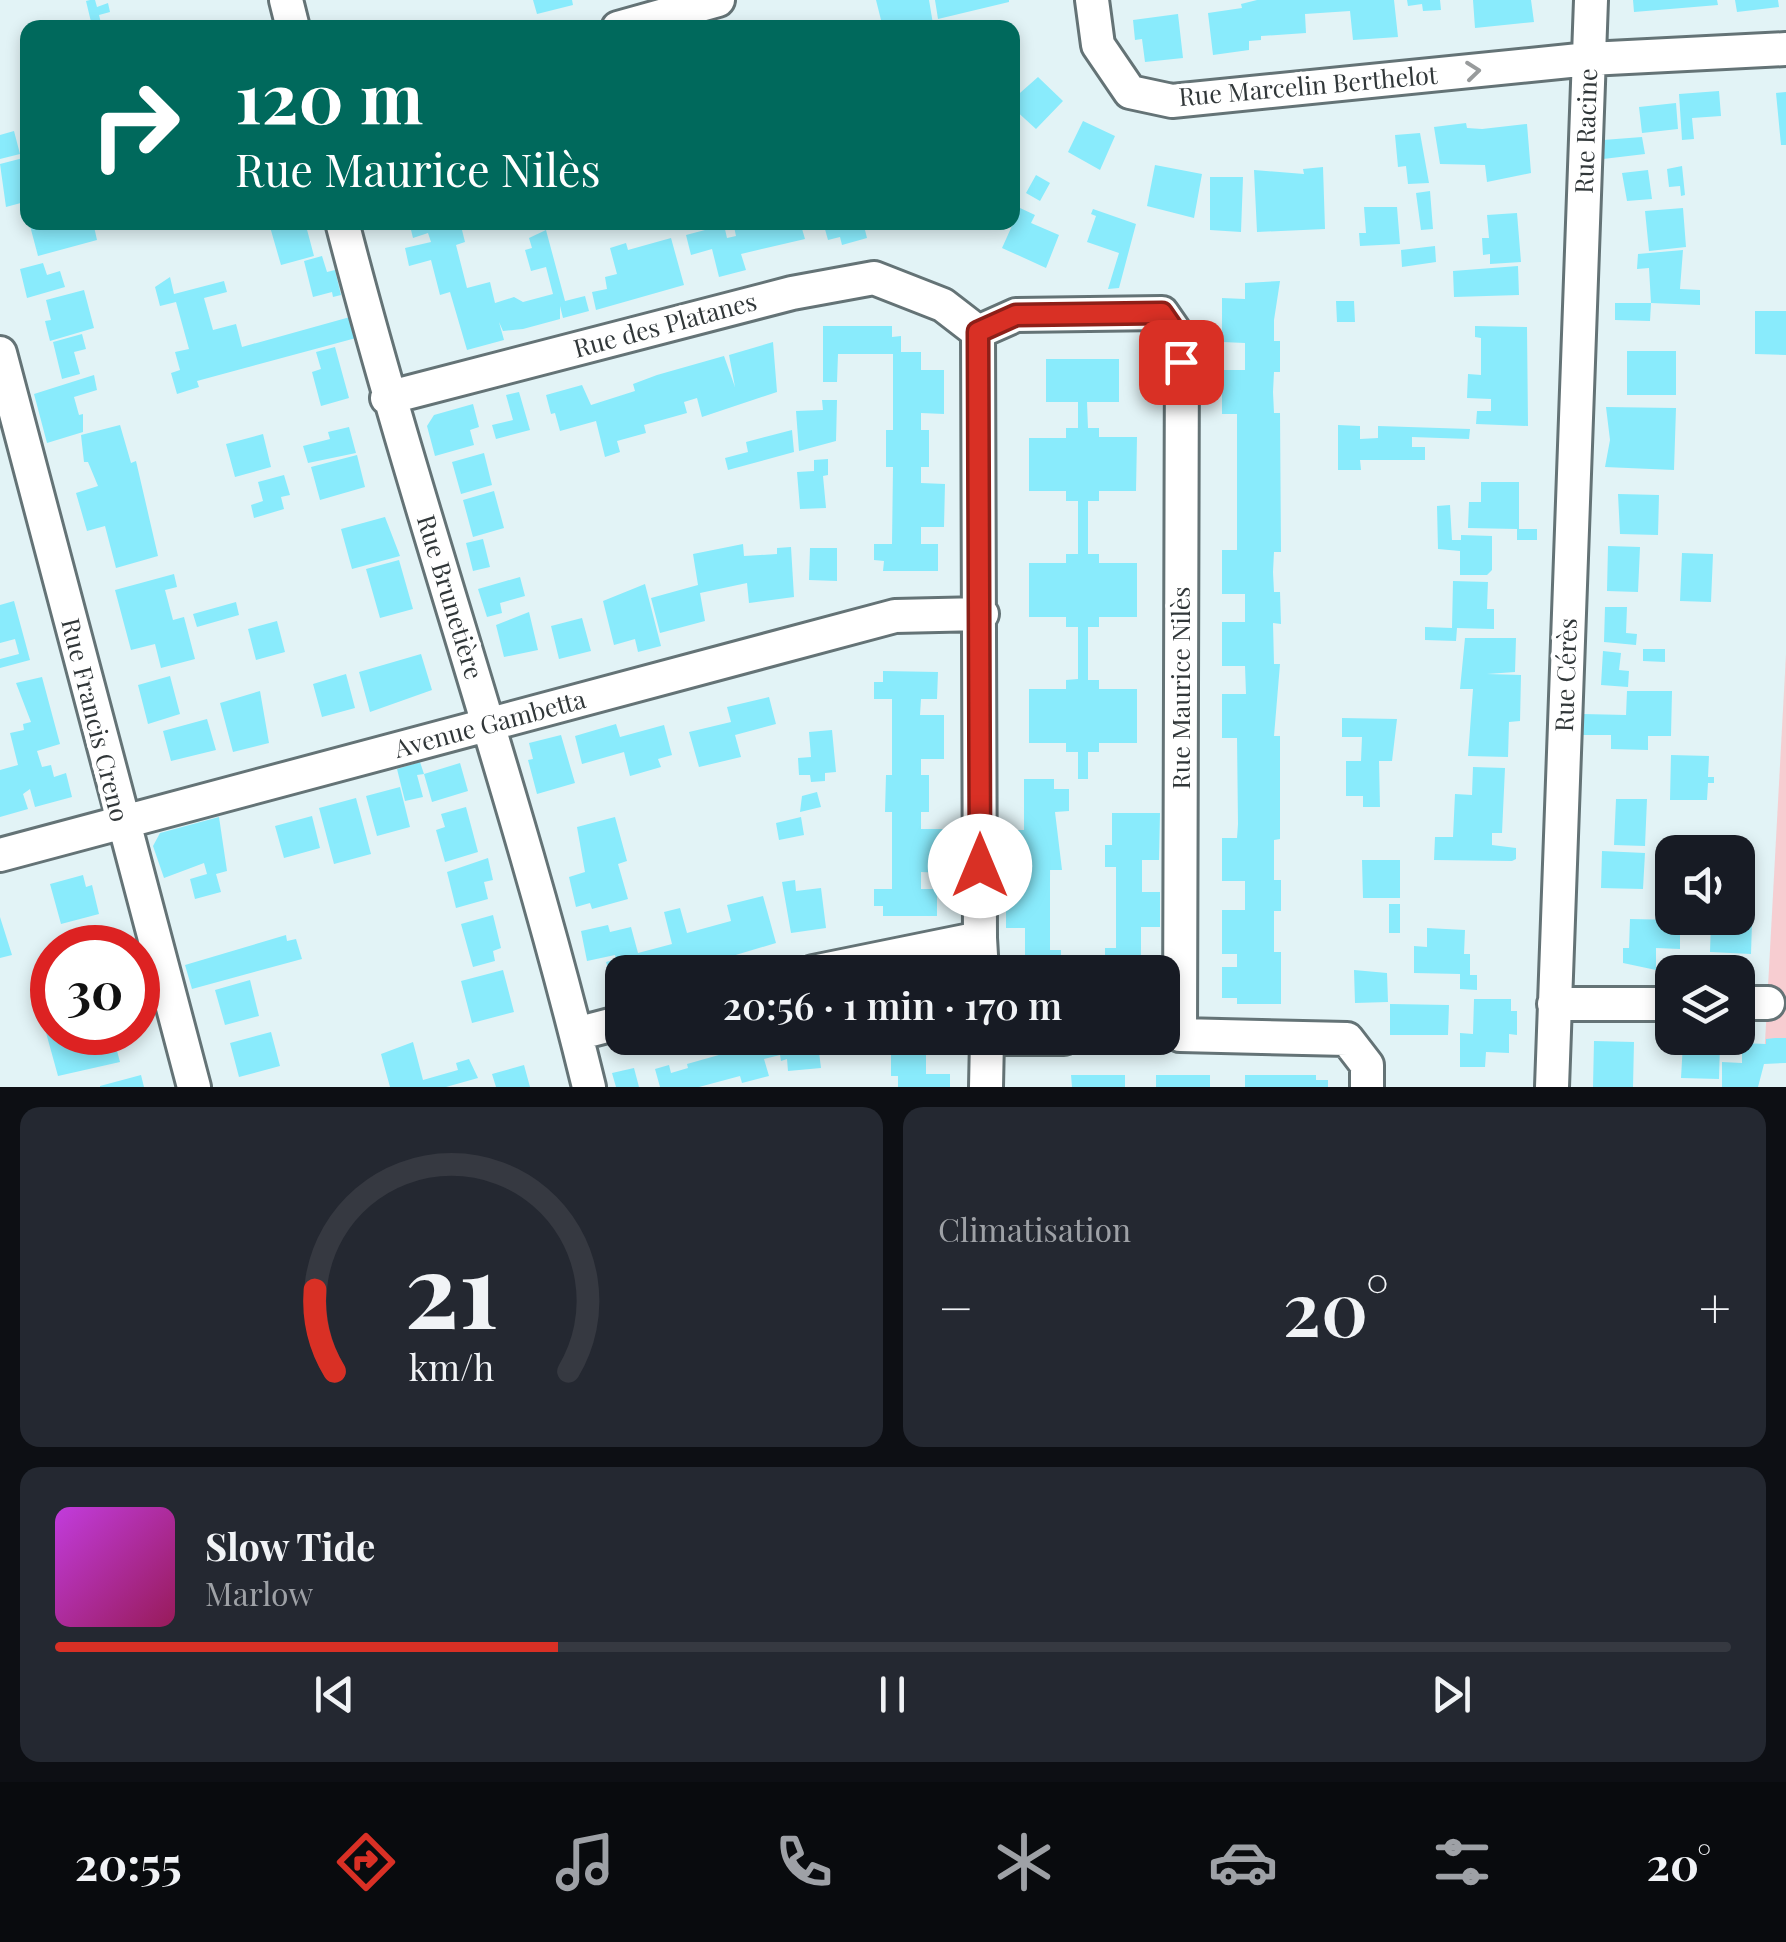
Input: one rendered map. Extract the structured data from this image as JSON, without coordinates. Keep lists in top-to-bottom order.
{
  "streets": {
    "street": [
      "Rue Marcelin Berthelot",
      "Rue Racine",
      "Rue des Platanes",
      "Rue Brunetière",
      "Rue Cérès",
      "Rue Maurice Nilès",
      "Rue Francis Creno",
      "Avenue Gambetta"
    ]
  },
  "crossings": [
    ["Rue Marcelin Berthelot", "Rue Racine"],
    ["Rue Racine", "Rue Cérès"],
    ["Rue des Platanes", "Rue Brunetière"],
    ["Rue des Platanes", "Rue Maurice Nilès"],
    ["Rue Brunetière", "Avenue Gambetta"],
    ["Rue Francis Creno", "Avenue Gambetta"]
  ],
  "one_way": ["Rue Marcelin Berthelot"],
  "page": {
    "turn": ["120 m", "Rue Maurice Nilès"],
    "limit": "30",
    "trip": "20:56 · 1 min · 170 m",
    "tile": "Climatisation",
    "heat": ["−", "20°", "+"],
    "song": ["Slow Tide", "Marlow"],
    "tabs": ["20:55", "20°"],
    "gauge": ["21", "km/h"]
  }
}
